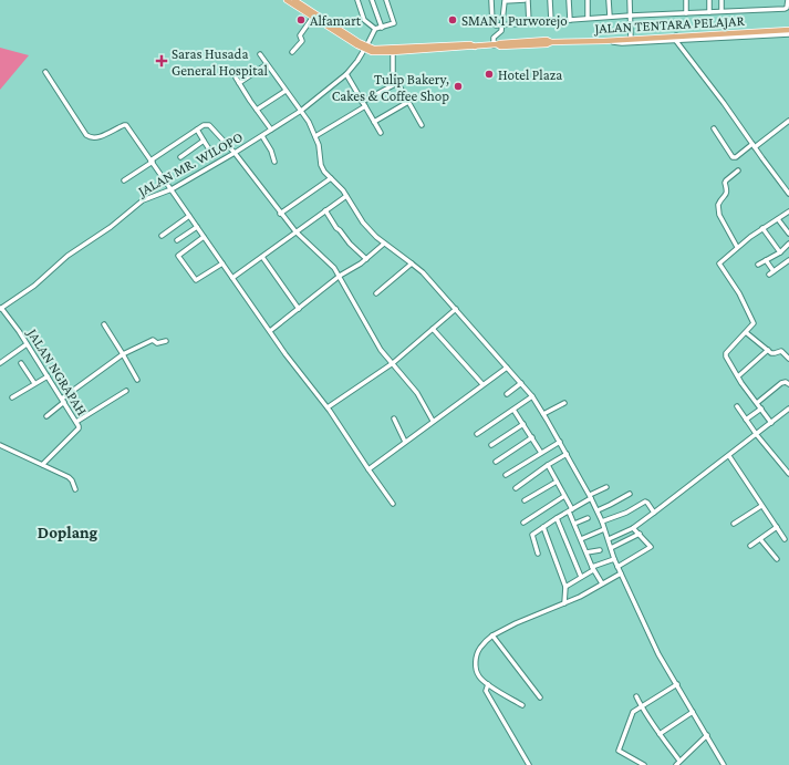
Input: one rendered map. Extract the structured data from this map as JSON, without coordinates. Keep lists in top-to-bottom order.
{
  "streets": {
    "main road": ["JALAN TENTARA PELAJAR"],
    "street": ["JALAN MR. WILOPO", "JALAN NGRAPAH"]
  },
  "crossings": [
    ["JALAN MR. WILOPO", "JALAN NGRAPAH"]
  ],
  "districts": ["Doplang"],
  "places": {
    "other": [
      "Alfamart",
      "SMAN 1 Purworejo",
      "Hotel Plaza",
      "Tulip Bakery, Cakes & Coffee Shop"
    ],
    "health": ["Saras Husada General Hospital"]
  }
}
